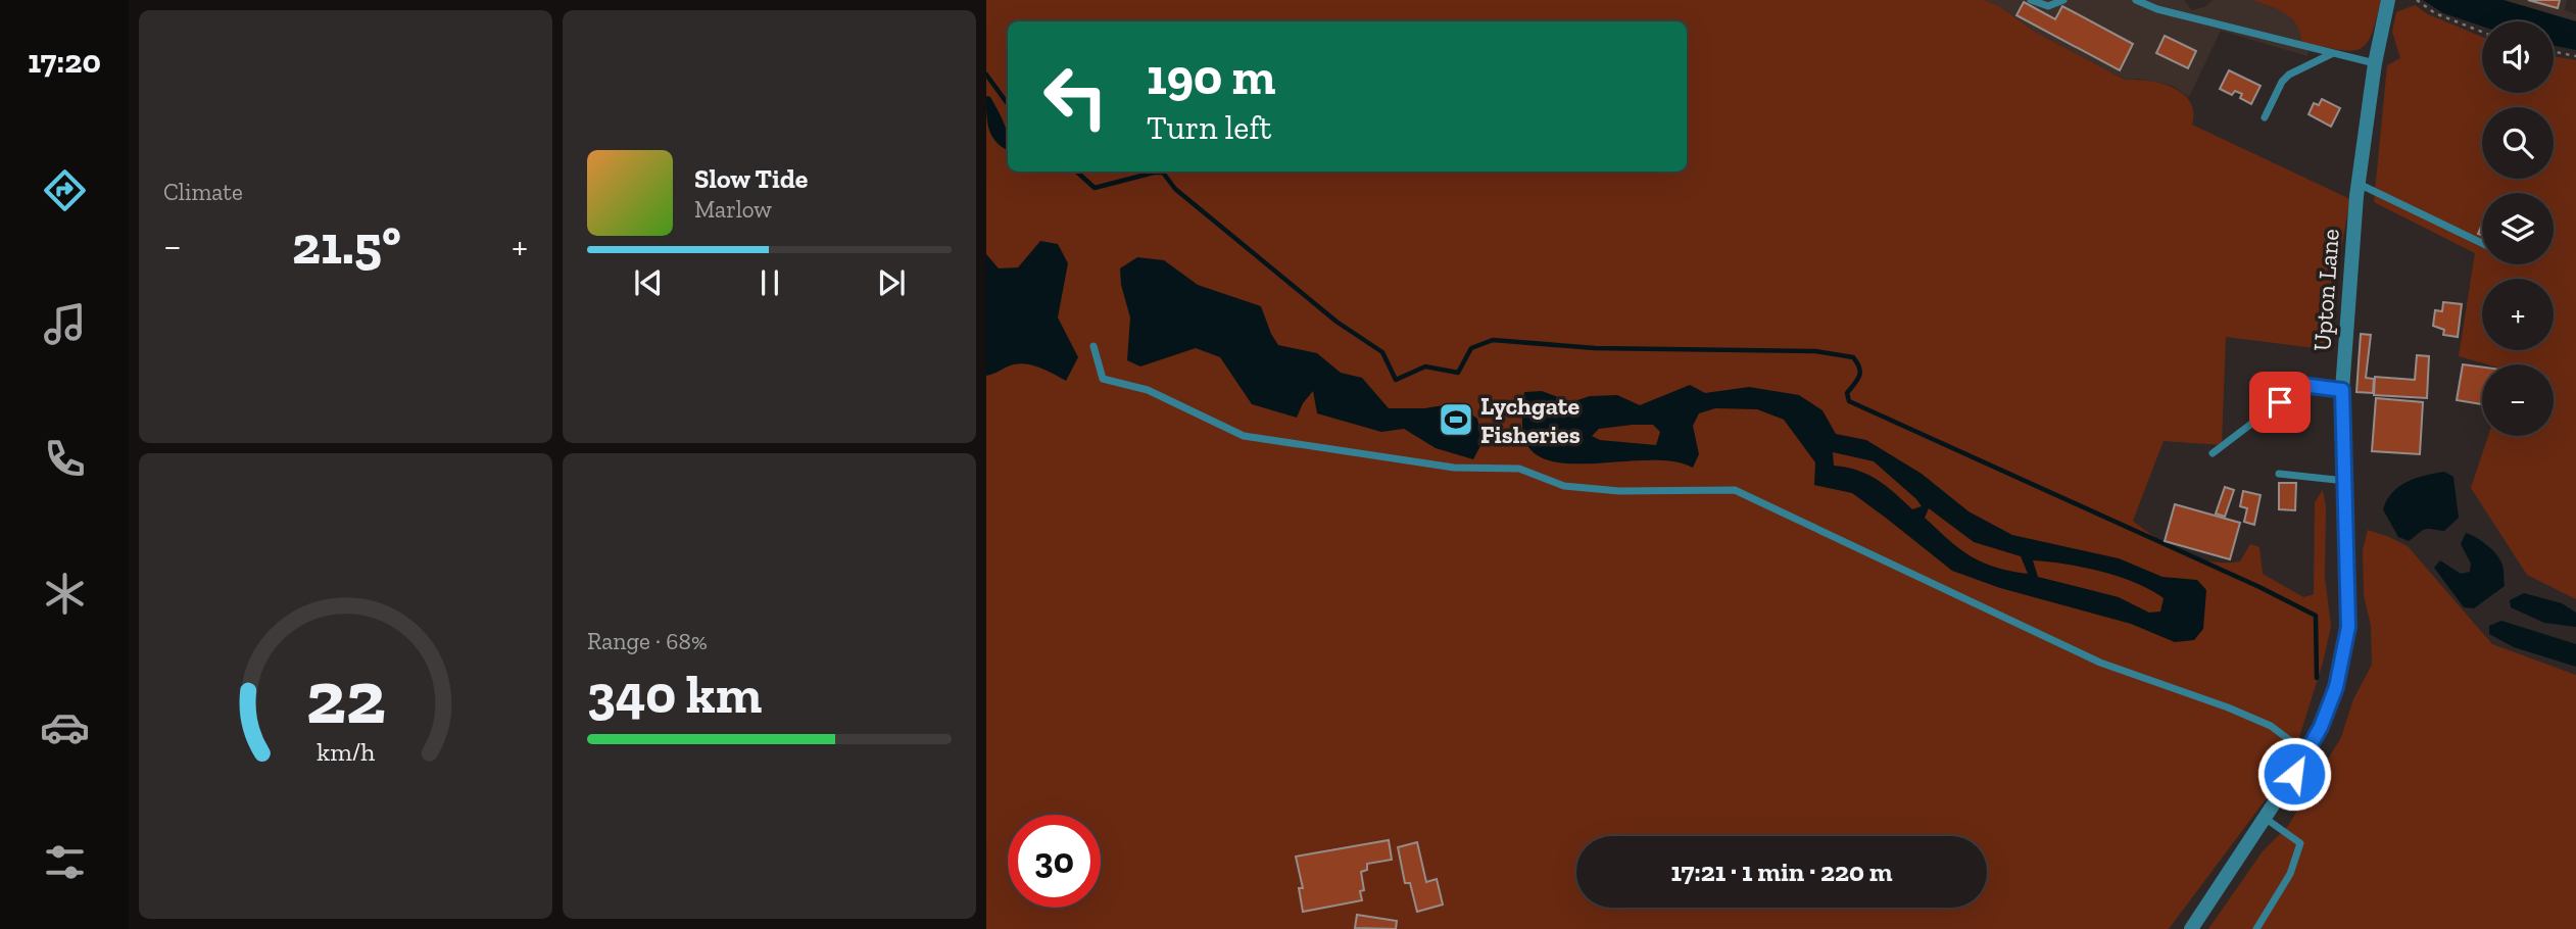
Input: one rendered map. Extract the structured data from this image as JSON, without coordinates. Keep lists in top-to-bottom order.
{
  "streets": {
    "street": ["Upton Lane"]
  },
  "places": {
    "sports": ["Lychgate Fisheries"]
  },
  "page": {
    "tabs": "17:20",
    "tile": [
      "Climate",
      ["Range · 68%", "340 km"]
    ],
    "map_buttons": ["+", "−"],
    "turn": ["190 m", "Turn left"],
    "song": ["Slow Tide", "Marlow"],
    "heat": ["−", "21.5°", "+"],
    "limit": "30",
    "trip": "17:21 · 1 min · 220 m",
    "gauge": ["22", "km/h"]
  }
}
